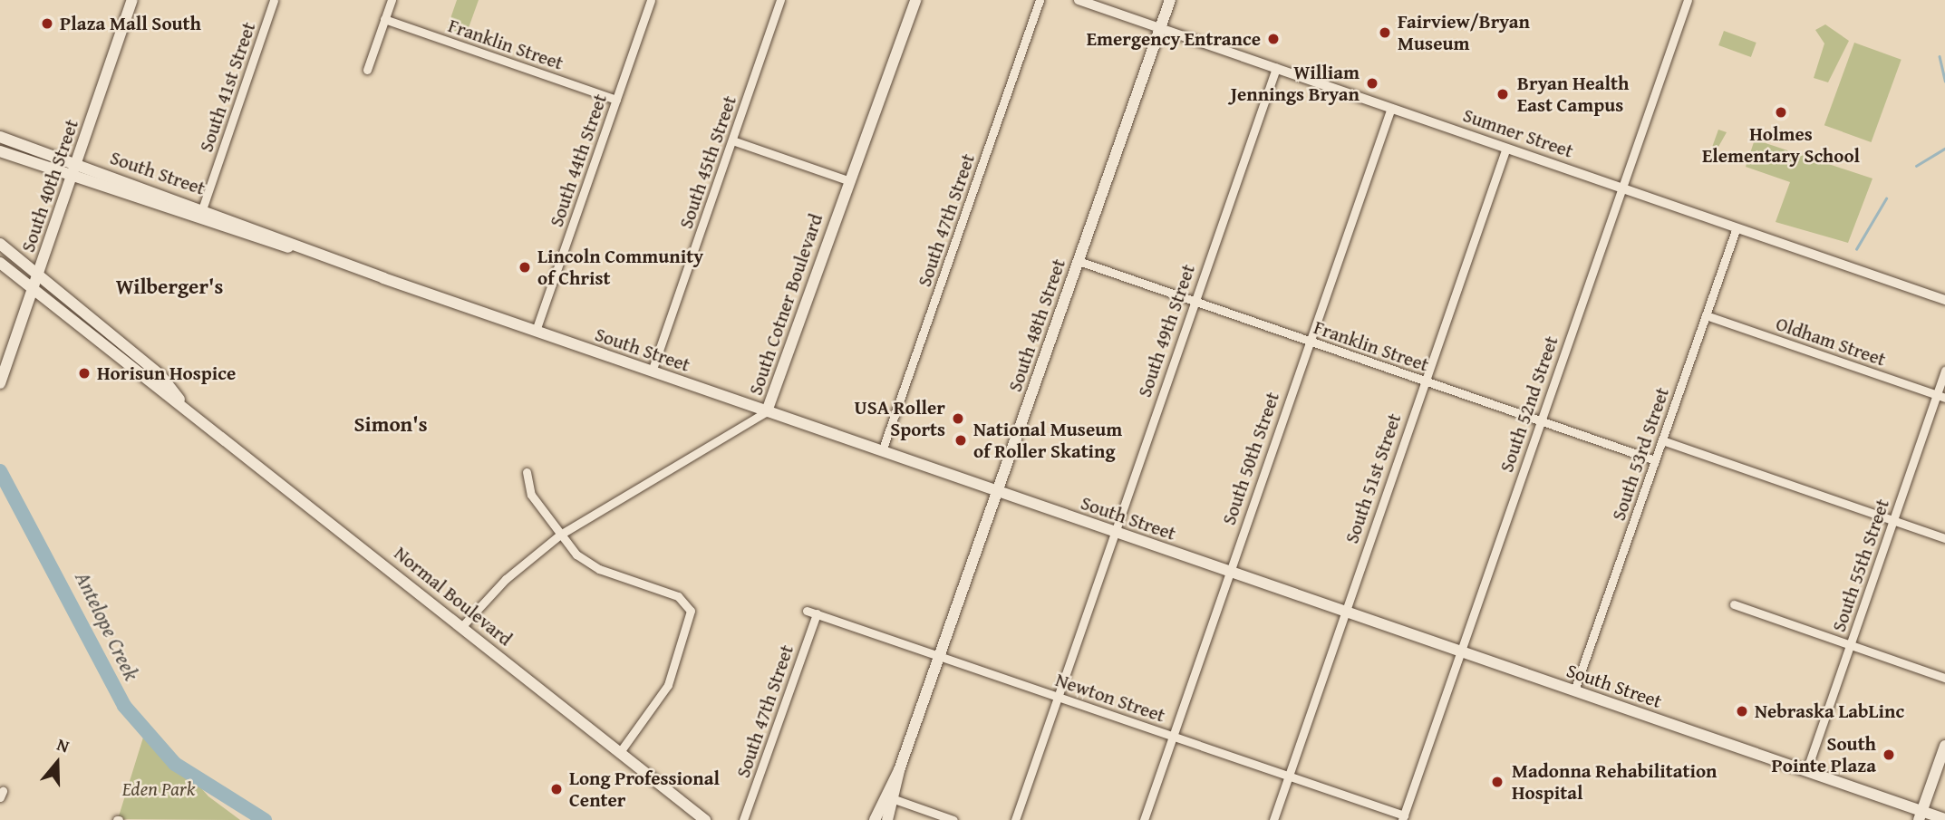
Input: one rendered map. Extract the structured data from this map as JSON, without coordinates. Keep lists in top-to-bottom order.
{
  "streets": {
    "main road": [
      "South Street",
      "South 40th Street",
      "South Cotner Boulevard",
      "South 48th Street",
      "Normal Boulevard"
    ],
    "street": [
      "Franklin Street",
      "South 41st Street",
      "Sumner Street",
      "South 44th Street",
      "South 45th Street",
      "South 47th Street",
      "South 49th Street",
      "Oldham Street",
      "South 52nd Street",
      "South 53rd Street",
      "South 50th Street",
      "South 51st Street",
      "South 55th Street",
      "Newton Street"
    ]
  },
  "crossings": [
    ["Franklin Street", "South 44th Street"],
    ["Franklin Street", "South 48th Street"],
    ["Franklin Street", "South 49th Street"],
    ["Franklin Street", "South 52nd Street"],
    ["Franklin Street", "South 53rd Street"],
    ["Franklin Street", "South 50th Street"],
    ["Franklin Street", "South 51st Street"],
    ["South 41st Street", "South Street"],
    ["Sumner Street", "South 48th Street"],
    ["Sumner Street", "South 49th Street"],
    ["Sumner Street", "South 52nd Street"],
    ["Sumner Street", "South 53rd Street"],
    ["Sumner Street", "South 50th Street"],
    ["Sumner Street", "South 51st Street"],
    ["South 44th Street", "South Street"],
    ["South 45th Street", "South Street"],
    ["South Street", "South 40th Street"],
    ["South Street", "South 47th Street"],
    ["South Street", "South Cotner Boulevard"],
    ["South Street", "South 48th Street"],
    ["South Street", "South 49th Street"],
    ["South Street", "South 52nd Street"],
    ["South Street", "South 53rd Street"],
    ["South Street", "South 50th Street"],
    ["South Street", "South 51st Street"],
    ["South Street", "South 55th Street"],
    ["South 40th Street", "Normal Boulevard"],
    ["South 47th Street", "Newton Street"],
    ["South Cotner Boulevard", "Normal Boulevard"],
    ["South 48th Street", "Newton Street"],
    ["South 49th Street", "Newton Street"],
    ["Oldham Street", "South 53rd Street"],
    ["Oldham Street", "South 55th Street"],
    ["South 52nd Street", "Newton Street"],
    ["South 50th Street", "Newton Street"],
    ["South 51st Street", "Newton Street"]
  ],
  "districts": ["Wilberger's", "Simon's"],
  "water": ["Antelope Creek"],
  "parks": ["Eden Park"],
  "places": [
    "Plaza Mall South",
    "Fairview/Bryan Museum",
    "Emergency Entrance",
    "William Jennings Bryan",
    "Bryan Health East Campus",
    "Holmes Elementary School",
    "Lincoln Community of Christ",
    "Horisun Hospice",
    "USA Roller Sports",
    "National Museum of Roller Skating",
    "Nebraska LabLinc",
    "South Pointe Plaza",
    "Madonna Rehabilitation Hospital",
    "Long Professional Center"
  ],
  "north": "top"
}
